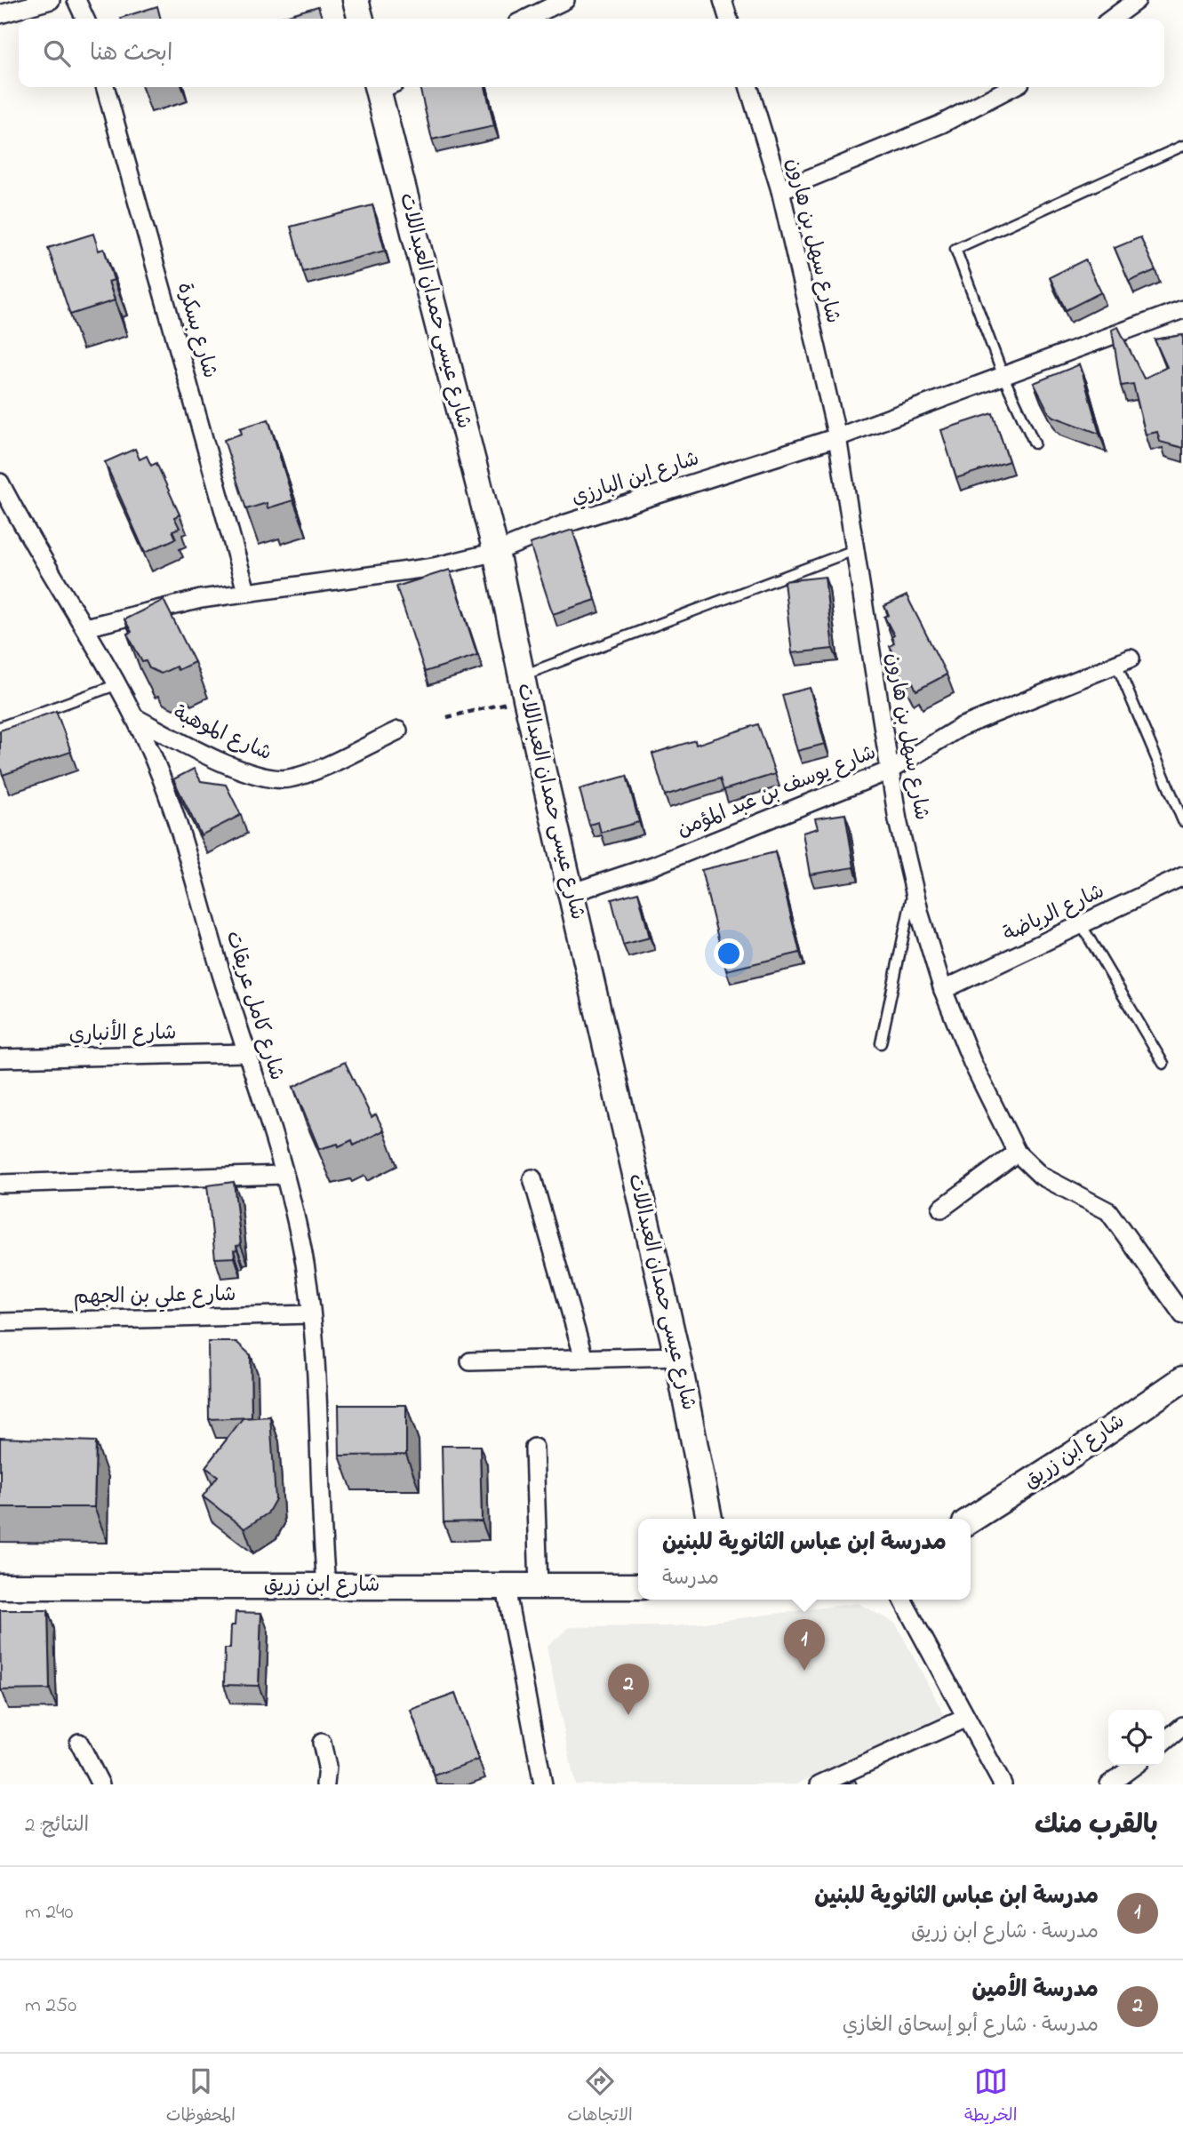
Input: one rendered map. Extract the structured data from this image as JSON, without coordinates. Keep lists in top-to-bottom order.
{
  "streets": {
    "street": [
      "شارع سهل بن هارون",
      "شارع عيسى حمدان العبداللات",
      "شارع بسكرة",
      "شارع ابن البارزي",
      "شارع الموهبة",
      "شارع يوسف بن عبد المؤمن",
      "شارع الرياضة",
      "شارع كامل عريقات",
      "شارع الأنباري",
      "شارع علي بن الجهم",
      "شارع ابن زريق"
    ]
  },
  "crossings": [
    ["شارع سهل بن هارون", "شارع ابن البارزي"],
    ["شارع سهل بن هارون", "شارع يوسف بن عبد المؤمن"],
    ["شارع سهل بن هارون", "شارع الرياضة"],
    ["شارع عيسى حمدان العبداللات", "شارع ابن البارزي"],
    ["شارع عيسى حمدان العبداللات", "شارع يوسف بن عبد المؤمن"],
    ["شارع بسكرة", "شارع ابن البارزي"],
    ["شارع ابن البارزي", "شارع كامل عريقات"],
    ["شارع الموهبة", "شارع كامل عريقات"],
    ["شارع كامل عريقات", "شارع الأنباري"],
    ["شارع كامل عريقات", "شارع علي بن الجهم"],
    ["شارع كامل عريقات", "شارع ابن زريق"]
  ],
  "page": {
    "search": "ابحث هنا",
    "popup": ["مدرسة ابن عباس الثانوية للبنين", "مدرسة"],
    "pins": ["1", "2"],
    "heading": ["بالقرب منك", "النتائج: 2"],
    "list": [
      {
        "mark": "1",
        "name": "مدرسة ابن عباس الثانوية للبنين",
        "note": "مدرسة · شارع ابن زريق",
        "value": "240 m"
      },
      {
        "mark": "2",
        "name": "مدرسة الأمين",
        "note": "مدرسة · شارع أبو إسحاق الغازي",
        "value": "250 m"
      }
    ],
    "nav": ["الخريطة", "الاتجاهات", "المحفوظات"]
  }
}
